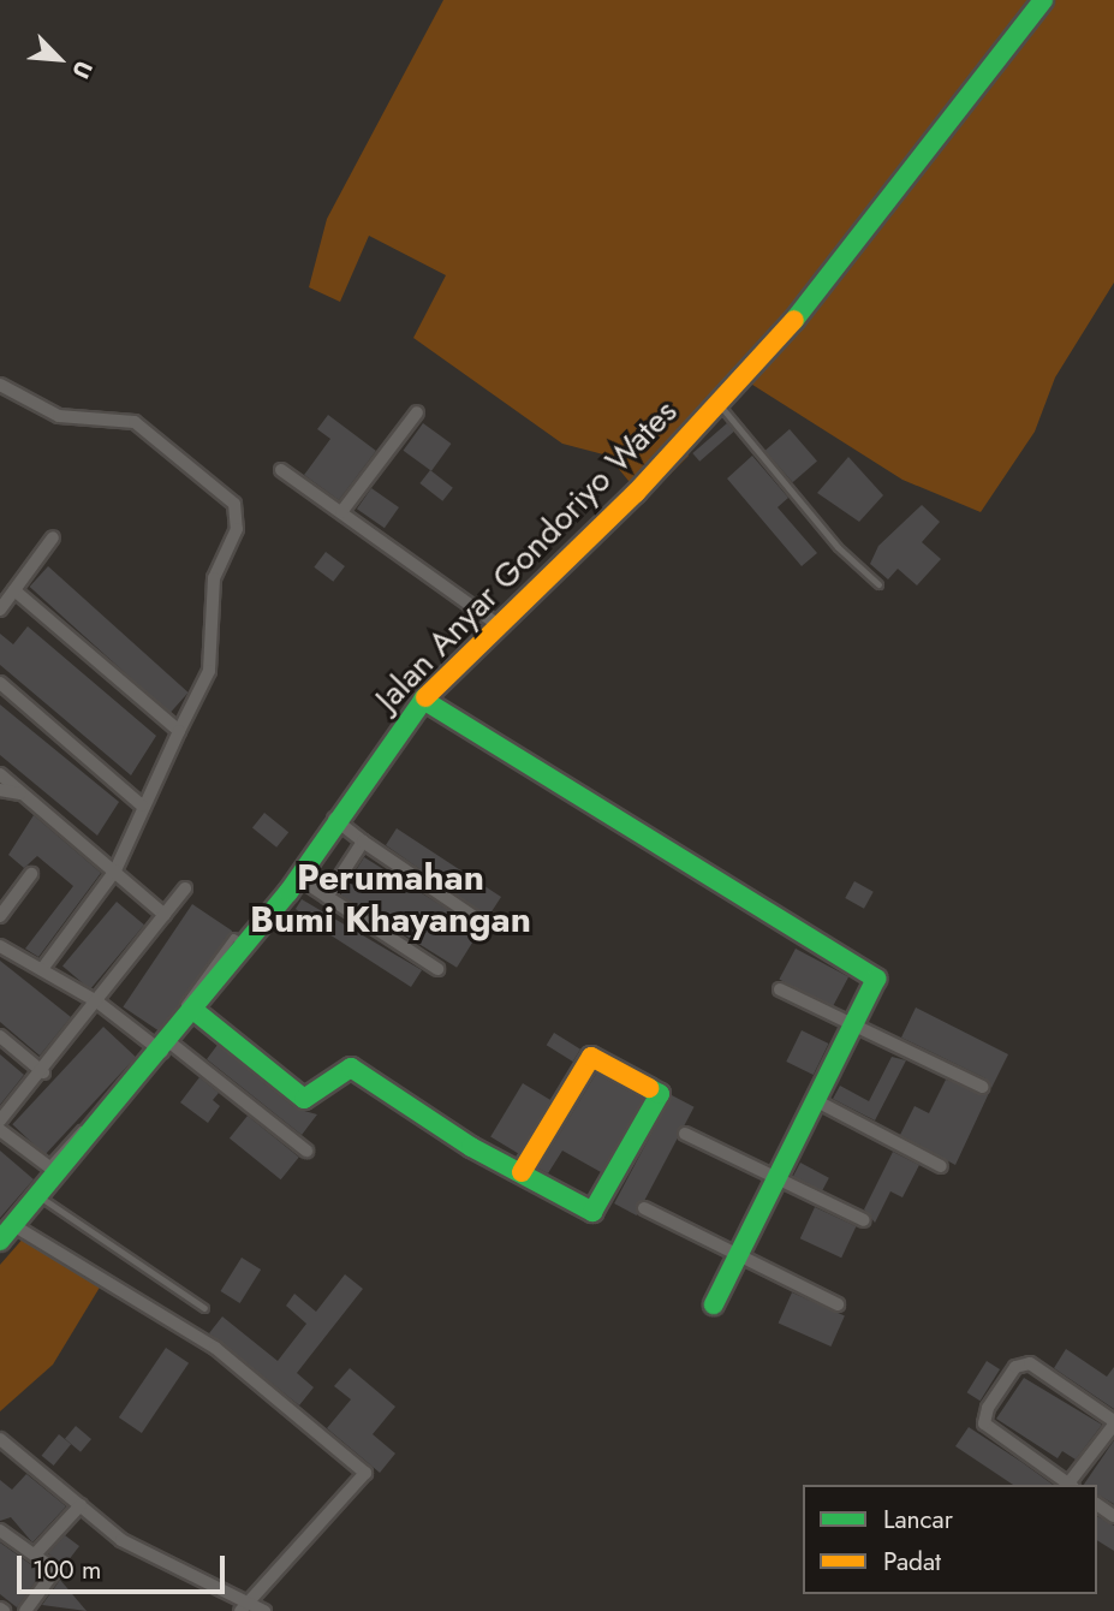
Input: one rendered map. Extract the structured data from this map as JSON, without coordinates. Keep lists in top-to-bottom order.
{
  "streets": {
    "street": ["Jalan Anyar Gondoriyo Wates"]
  },
  "districts": ["Perumahan Bumi Khayangan"],
  "legend": ["Lancar", "Padat"],
  "scale_bar": "100 m",
  "north": "bottom right"
}
